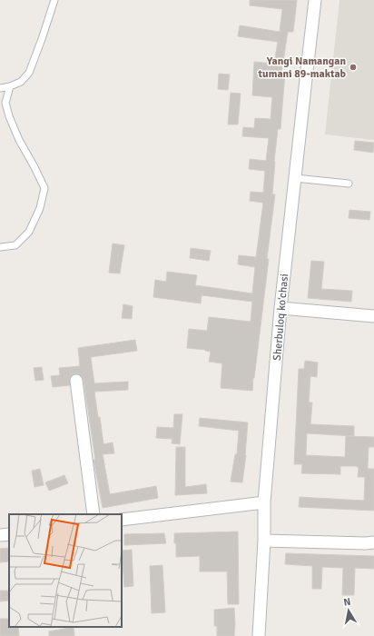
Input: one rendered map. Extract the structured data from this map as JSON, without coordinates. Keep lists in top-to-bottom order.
{
  "streets": {
    "street": ["Sherbuloq koʻchasi"]
  },
  "places": ["Yangi Namangan tumani 89-maktab"],
  "north": "top"
}
